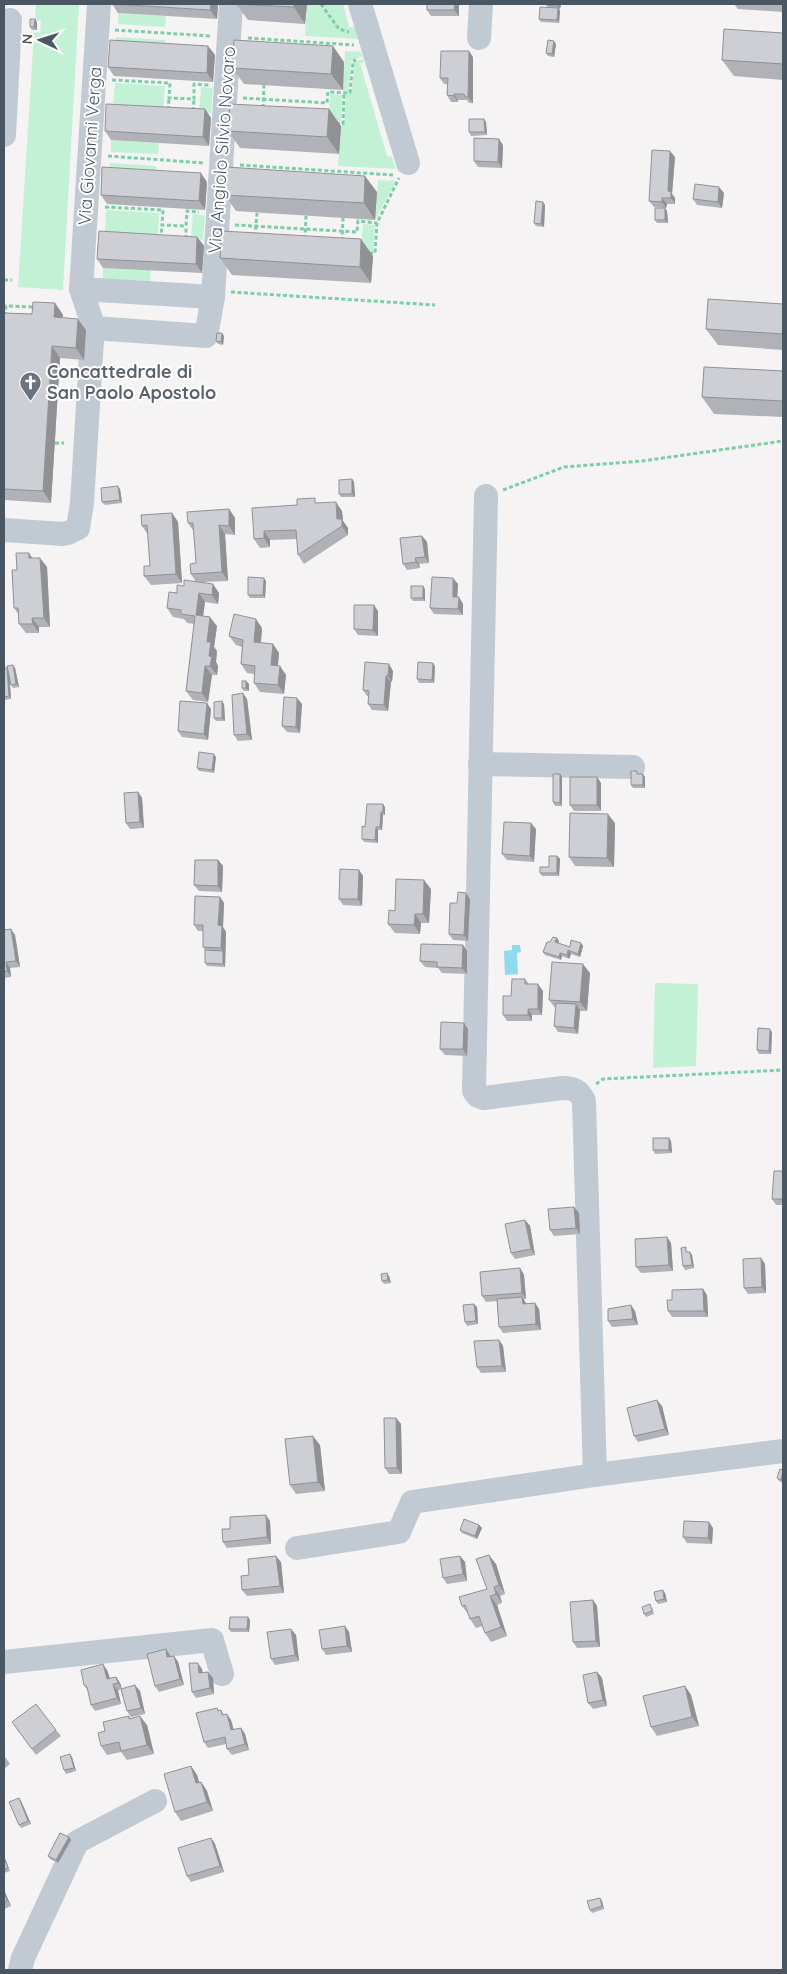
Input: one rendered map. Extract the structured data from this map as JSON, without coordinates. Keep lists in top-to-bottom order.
{
  "streets": {
    "street": ["Via Giovanni Verga", "Via Angiolo Silvio Novaro"]
  },
  "places": {
    "church": ["Concattedrale di San Paolo Apostolo"]
  },
  "north": "left"
}
